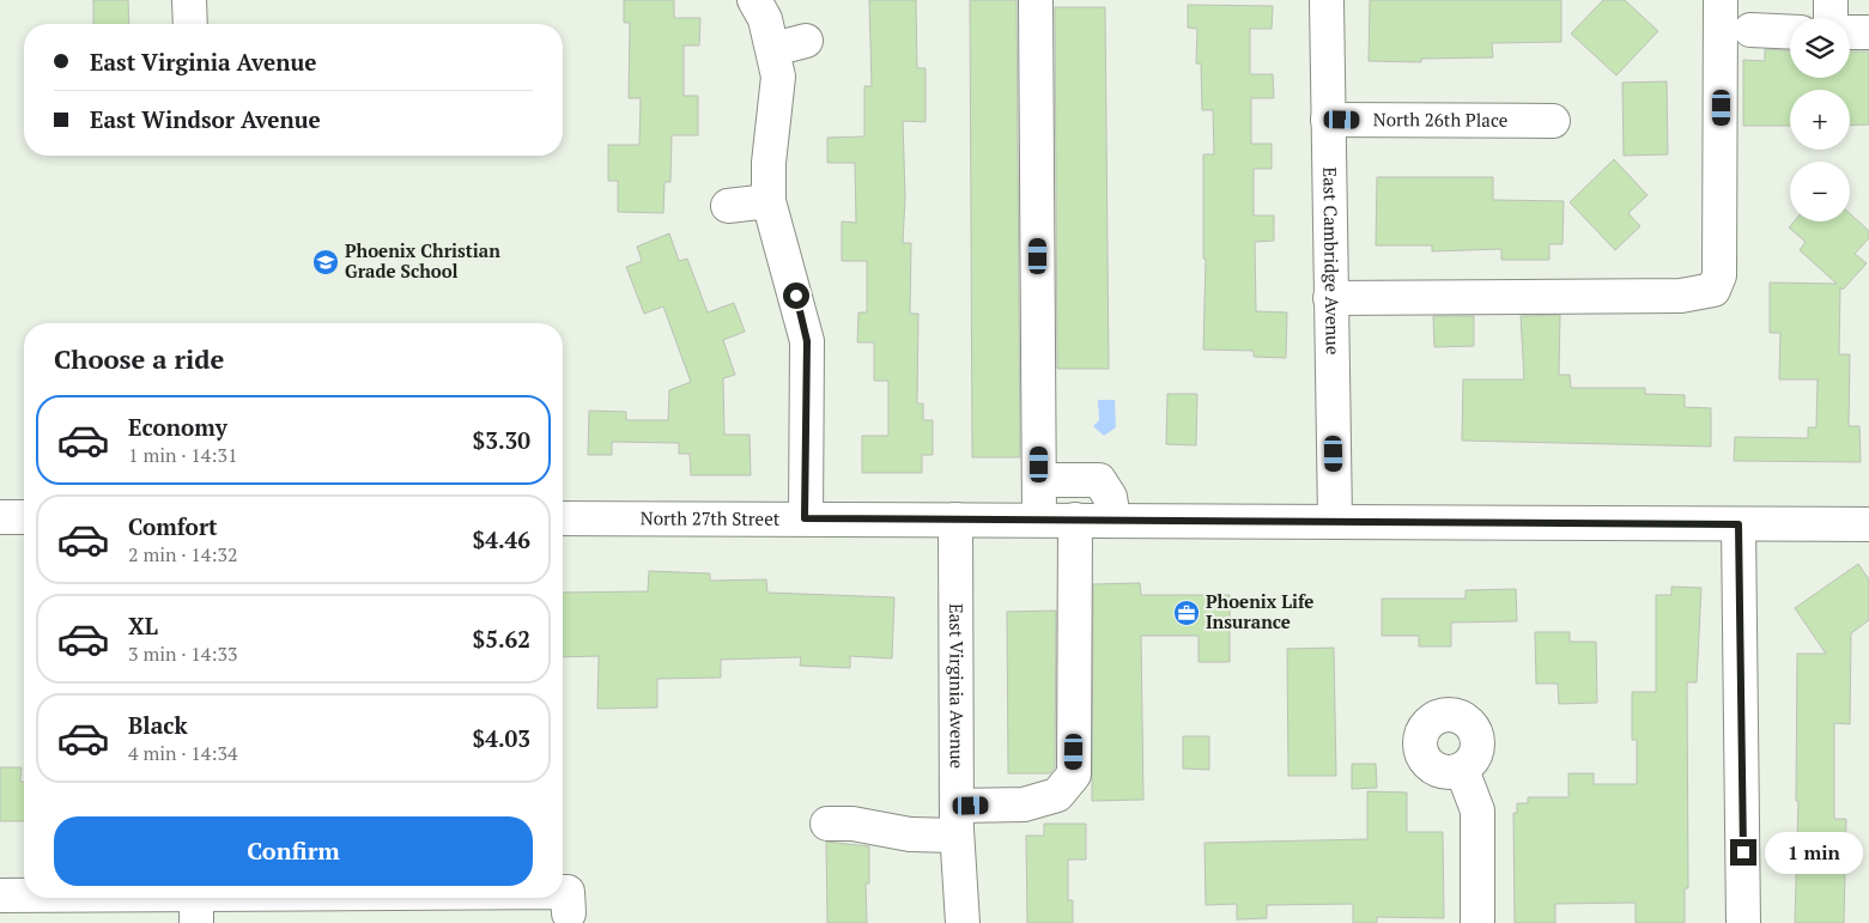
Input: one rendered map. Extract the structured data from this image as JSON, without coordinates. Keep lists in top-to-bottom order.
{
  "streets": {
    "street": [
      "North 26th Place",
      "East Cambridge Avenue",
      "North 27th Street",
      "East Virginia Avenue"
    ]
  },
  "crossings": [
    ["North 26th Place", "East Cambridge Avenue"],
    ["East Cambridge Avenue", "North 27th Street"],
    ["North 27th Street", "East Virginia Avenue"]
  ],
  "places": {
    "school or university": ["Phoenix Christian Grade School"],
    "office": ["Phoenix Life Insurance"]
  },
  "page": {
    "map_buttons": ["+", "−"],
    "banner": ["East Virginia Avenue", "East Windsor Avenue"],
    "heading": "Choose a ride",
    "list": [
      {
        "name": "Economy",
        "note": "1 min · 14:31",
        "value": "$3.30"
      },
      {
        "name": "Comfort",
        "note": "2 min · 14:32",
        "value": "$4.46"
      },
      {
        "name": "XL",
        "note": "3 min · 14:33",
        "value": "$5.62"
      },
      {
        "name": "Black",
        "note": "4 min · 14:34",
        "value": "$4.03"
      }
    ],
    "buttons": "Confirm",
    "bubble": "1 min"
  }
}
